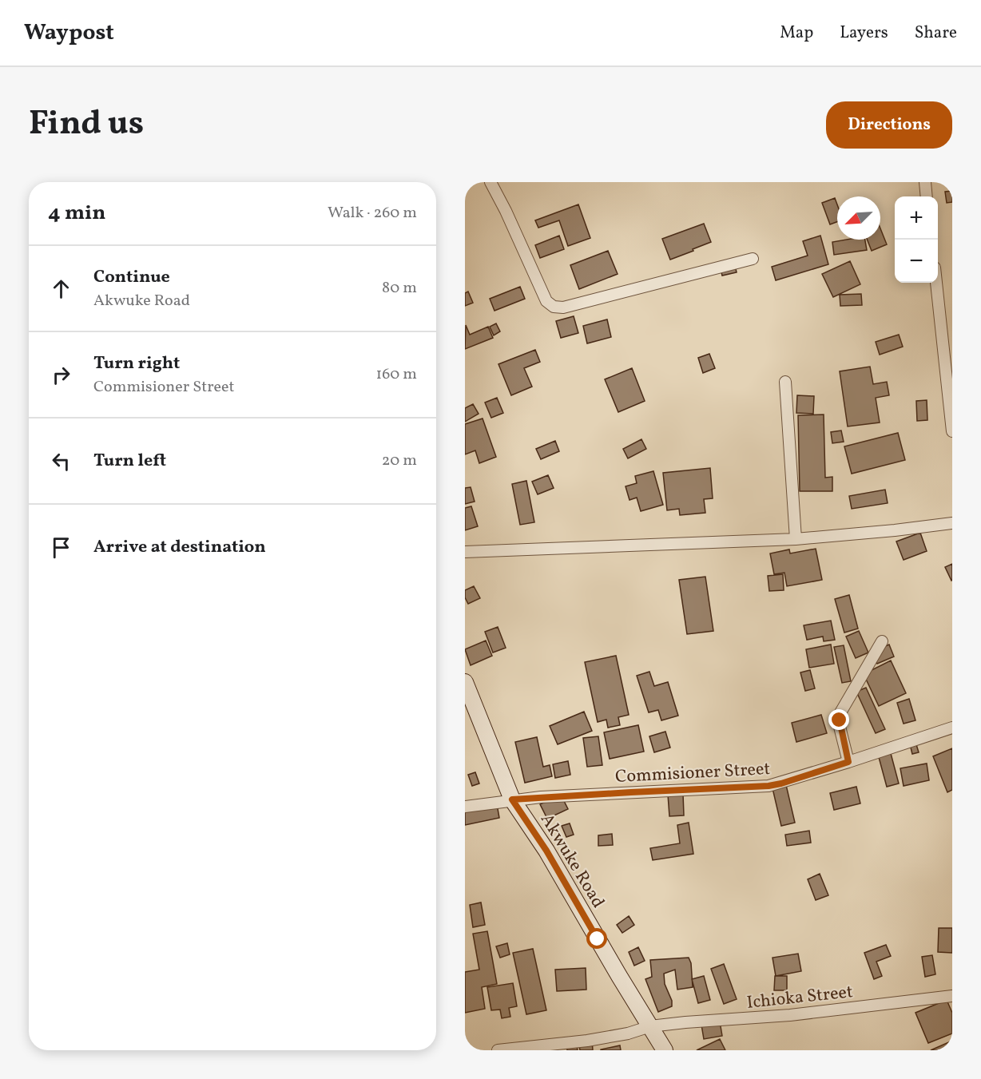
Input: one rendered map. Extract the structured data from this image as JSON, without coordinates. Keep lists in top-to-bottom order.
{
  "streets": {
    "main road": ["Akwuke Road"],
    "street": ["Commisioner Street", "Ichioka Street"]
  },
  "crossings": [
    ["Commisioner Street", "Akwuke Road"],
    ["Akwuke Road", "Ichioka Street"]
  ],
  "north": "bottom left",
  "page": {
    "header": "Waypost",
    "nav": ["Map", "Layers", "Share"],
    "title": "Find us",
    "buttons": "Directions",
    "heading": ["4 min", "Walk · 260 m"],
    "map_buttons": ["+", "−"],
    "list": [
      ["Continue", "Akwuke Road", "80 m"],
      ["Turn right", "Commisioner Street", "160 m"],
      ["Turn left", "20 m"],
      "Arrive at destination"
    ]
  }
}
